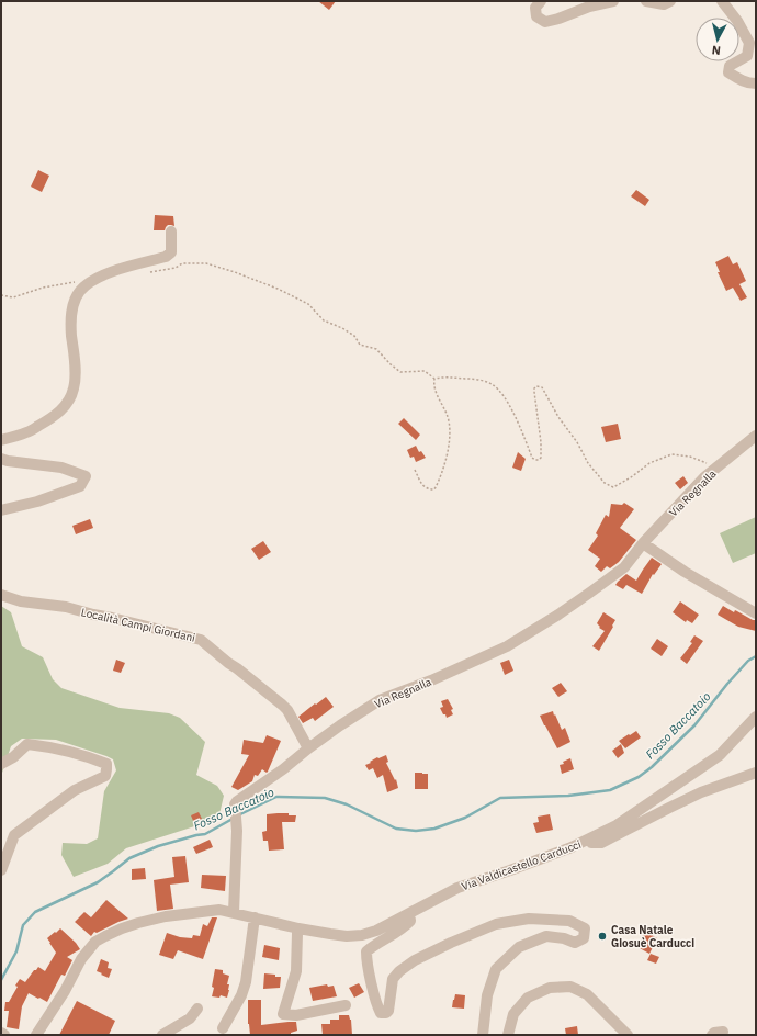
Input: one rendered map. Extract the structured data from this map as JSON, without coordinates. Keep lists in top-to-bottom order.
{
  "streets": {
    "street": ["Via Regnalla", "Località Campi Giordani", "Via Valdicastello Carducci"]
  },
  "crossings": [
    ["Via Regnalla", "Località Campi Giordani"],
    ["Via Regnalla", "Via Valdicastello Carducci"]
  ],
  "water": ["Fosso Baccatoio"],
  "places": ["Casa Natale Giosuè Carducci"],
  "north": "bottom"
}
